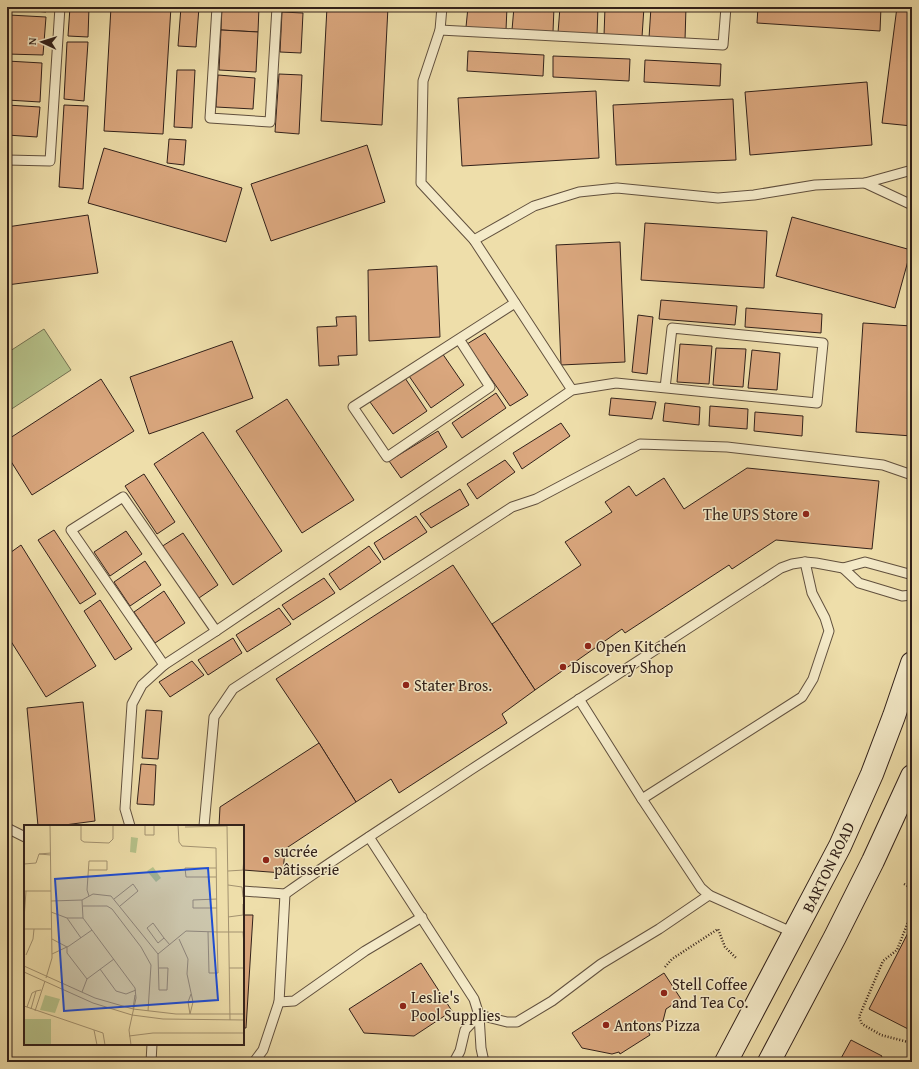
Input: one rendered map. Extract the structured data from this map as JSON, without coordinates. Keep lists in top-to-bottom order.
{
  "streets": {
    "main road": ["BARTON ROAD"]
  },
  "places": [
    "The UPS Store",
    "Open Kitchen",
    "Discovery Shop",
    "Stater Bros.",
    "sucrée pâtisserie",
    "Stell Coffee and Tea Co.",
    "Leslie's Pool Supplies",
    "Antons Pizza"
  ],
  "north": "left"
}
